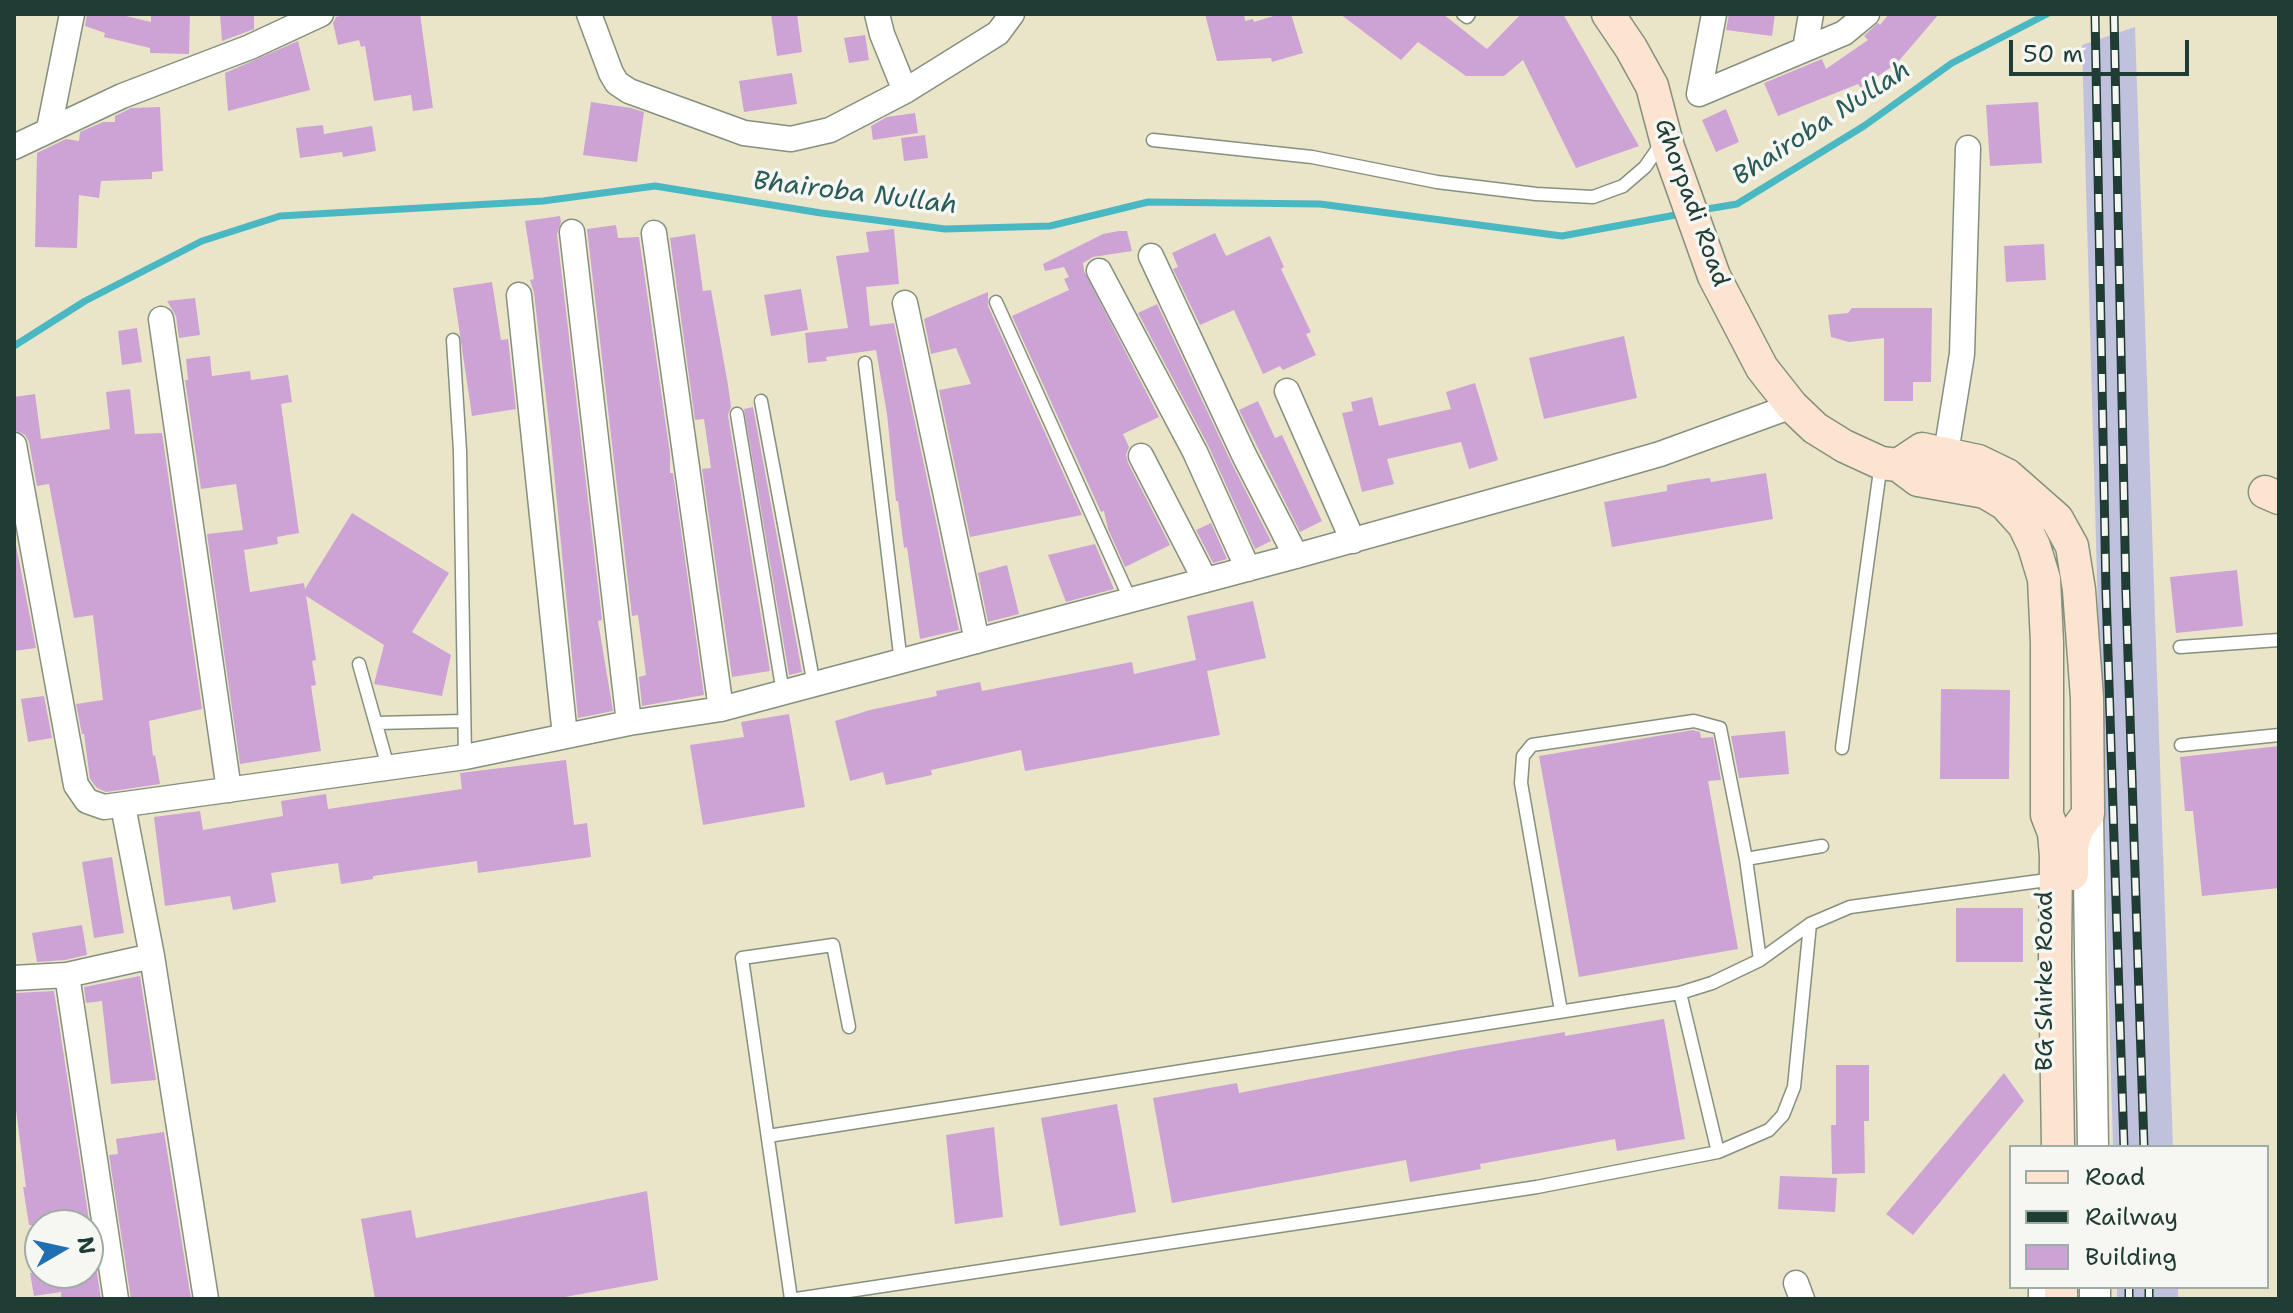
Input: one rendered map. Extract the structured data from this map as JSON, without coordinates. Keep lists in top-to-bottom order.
{
  "streets": {
    "main road": ["Ghorpadi Road"],
    "street": ["BG Shirke Road"]
  },
  "crossings": [
    ["Ghorpadi Road", "BG Shirke Road"]
  ],
  "water": ["Bhairoba Nullah"],
  "legend": ["Road", "Railway", "Building"],
  "scale_bar": "50 m",
  "north": "right"
}
